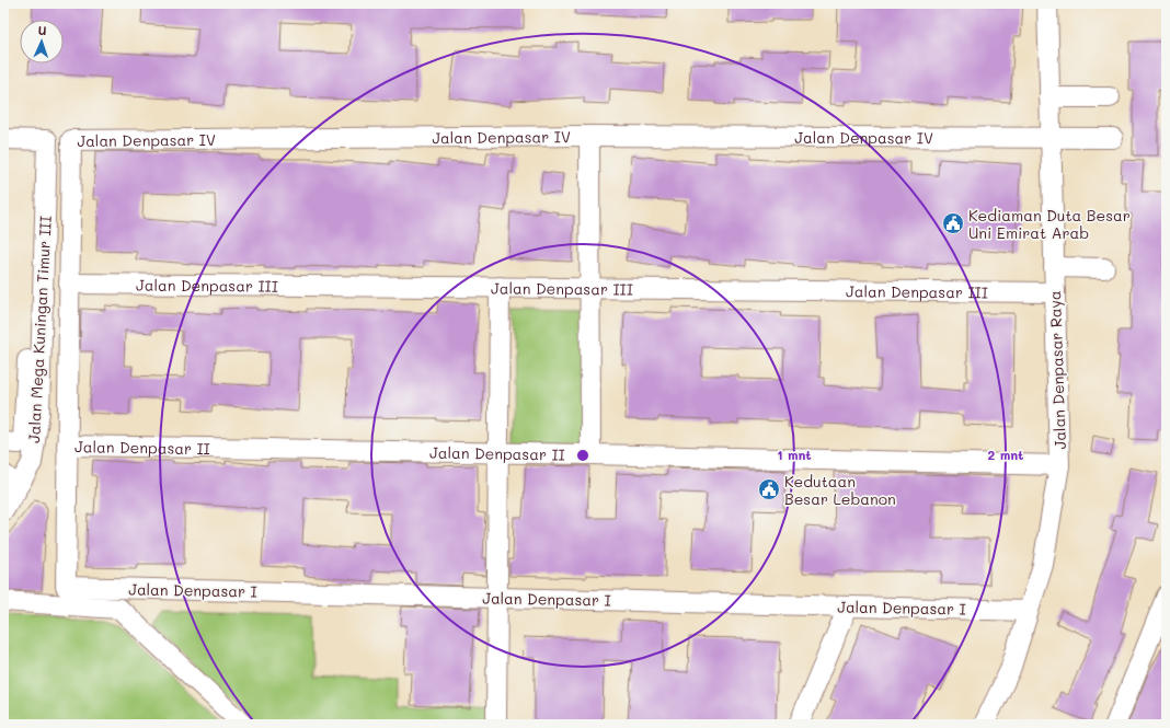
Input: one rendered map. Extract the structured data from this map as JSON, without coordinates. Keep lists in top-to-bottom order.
{
  "streets": {
    "street": [
      "Jalan Denpasar IV",
      "Jalan Denpasar III",
      "Jalan Mega Kuningan Timur III",
      "Jalan Denpasar Raya",
      "Jalan Denpasar II",
      "Jalan Denpasar I"
    ]
  },
  "crossings": [
    ["Jalan Denpasar IV", "Jalan Denpasar III"],
    ["Jalan Denpasar IV", "Jalan Denpasar Raya"],
    ["Jalan Denpasar IV", "Jalan Denpasar II"],
    ["Jalan Denpasar IV", "Jalan Denpasar I"],
    ["Jalan Denpasar III", "Jalan Denpasar Raya"],
    ["Jalan Denpasar Raya", "Jalan Denpasar II"],
    ["Jalan Denpasar Raya", "Jalan Denpasar I"]
  ],
  "places": {
    "public building": ["Kediaman Duta Besar Uni Emirat Arab", "Kedutaan Besar Lebanon"]
  },
  "north": "top",
  "rings": ["1 mnt", "2 mnt"]
}
